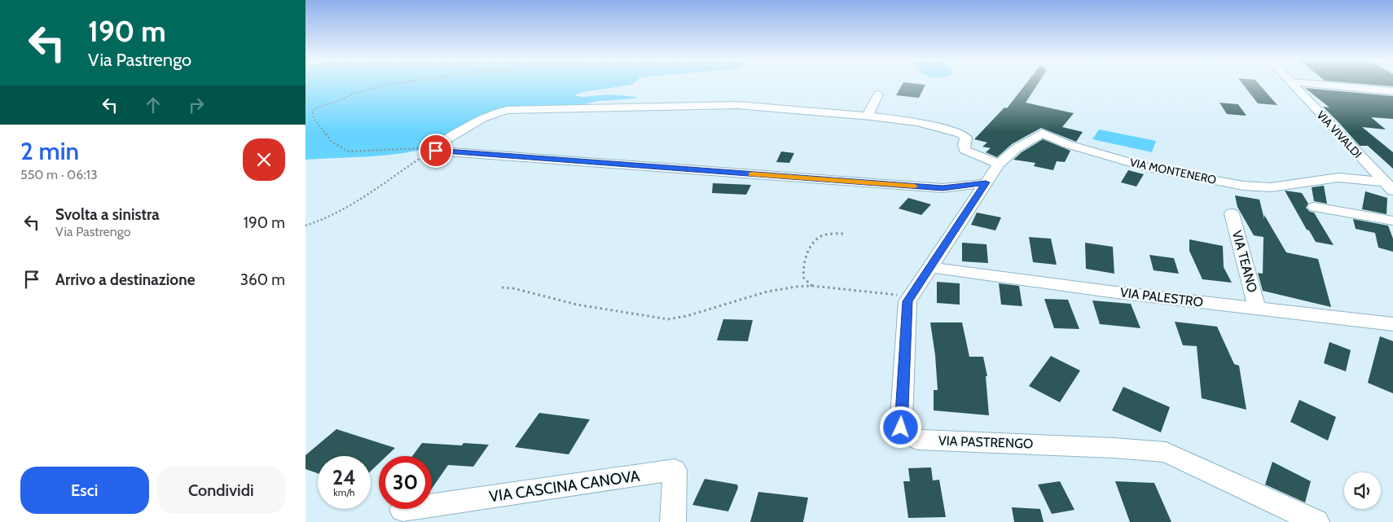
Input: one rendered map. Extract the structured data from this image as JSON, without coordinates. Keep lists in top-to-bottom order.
{
  "streets": {
    "street": [
      "VIA VIVALDI",
      "VIA MONTENERO",
      "VIA TEANO",
      "VIA PALESTRO",
      "VIA PASTRENGO",
      "VIA CASCINA CANOVA"
    ]
  },
  "crossings": [
    ["VIA VIVALDI", "VIA MONTENERO"],
    ["VIA MONTENERO", "VIA PASTRENGO"],
    ["VIA TEANO", "VIA PALESTRO"],
    ["VIA PALESTRO", "VIA PASTRENGO"]
  ],
  "page": {
    "turn": ["190 m", "Via Pastrengo"],
    "heading": ["2 min", "550 m · 06:13"],
    "list": [
      {
        "name": "Svolta a sinistra",
        "note": "Via Pastrengo",
        "value": "190 m"
      },
      {
        "name": "Arrivo a destinazione",
        "value": "360 m"
      }
    ],
    "speed": "24 km/h",
    "limit": "30",
    "buttons": ["Esci", "Condividi"]
  }
}
